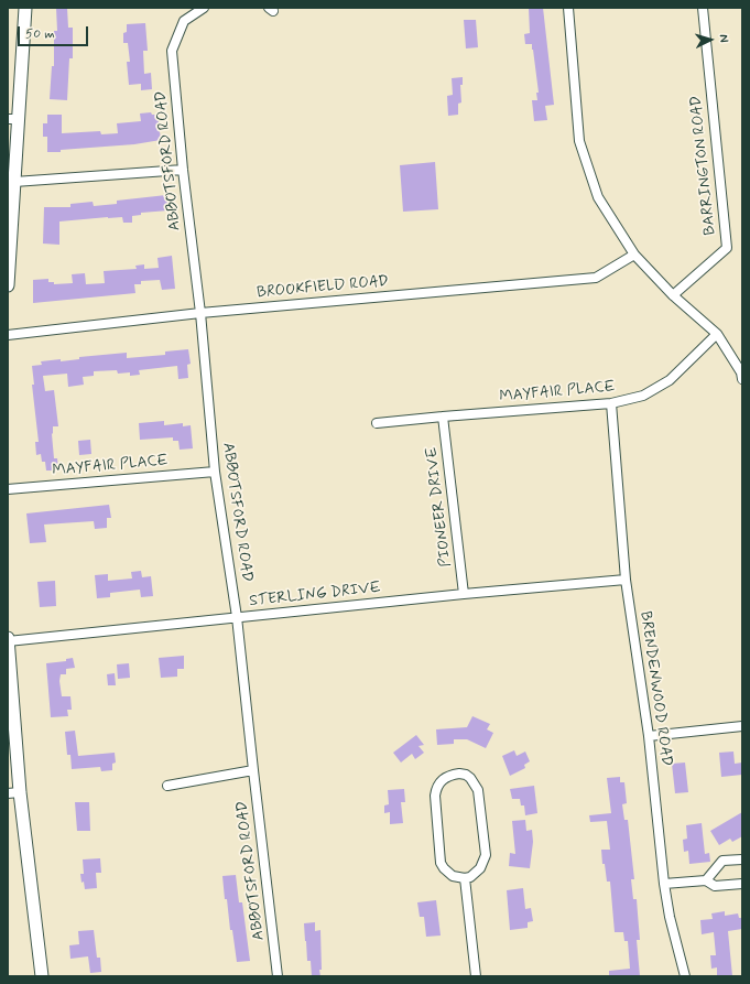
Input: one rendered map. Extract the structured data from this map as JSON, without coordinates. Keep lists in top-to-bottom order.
{
  "streets": {
    "street": [
      "ABBOTSFORD ROAD",
      "BARRINGTON ROAD",
      "BROOKFIELD ROAD",
      "MAYFAIR PLACE",
      "PIONEER DRIVE",
      "STERLING DRIVE",
      "BRENDENWOOD ROAD"
    ]
  },
  "crossings": [
    ["ABBOTSFORD ROAD", "BROOKFIELD ROAD"],
    ["ABBOTSFORD ROAD", "MAYFAIR PLACE"],
    ["ABBOTSFORD ROAD", "STERLING DRIVE"],
    ["MAYFAIR PLACE", "PIONEER DRIVE"],
    ["MAYFAIR PLACE", "BRENDENWOOD ROAD"],
    ["PIONEER DRIVE", "STERLING DRIVE"],
    ["STERLING DRIVE", "BRENDENWOOD ROAD"]
  ],
  "scale_bar": "50 m",
  "north": "right"
}
